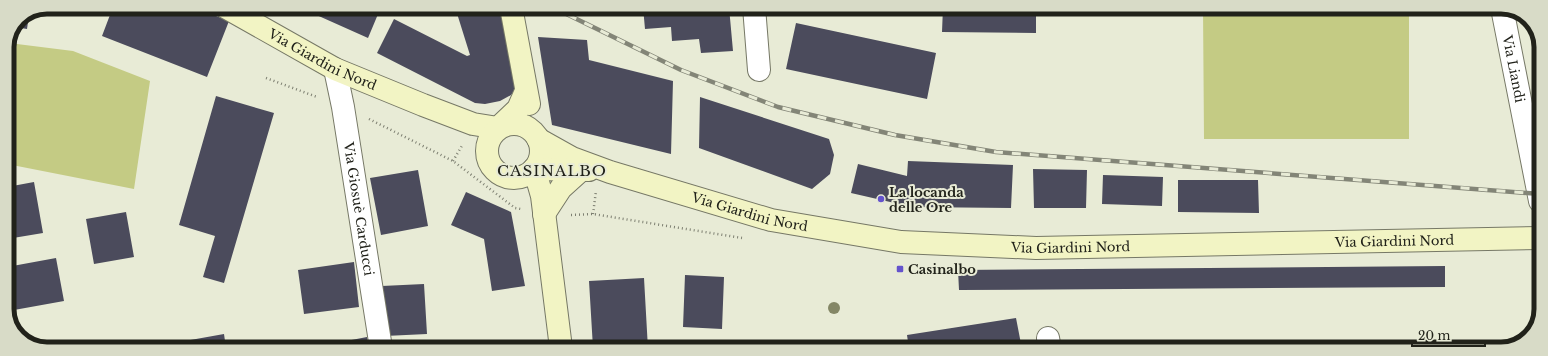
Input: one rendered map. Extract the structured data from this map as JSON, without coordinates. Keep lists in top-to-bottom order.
{
  "streets": {
    "main road": ["Via Giardini Nord"],
    "street": ["Via Liandi", "Via Giosuè Carducci"]
  },
  "crossings": [
    ["Via Giardini Nord", "Via Giosuè Carducci"]
  ],
  "districts": ["CASINALBO"],
  "places": {
    "other": ["La locanda delle Ore"],
    "transit": ["Casinalbo"]
  },
  "scale_bar": "20 m"
}
